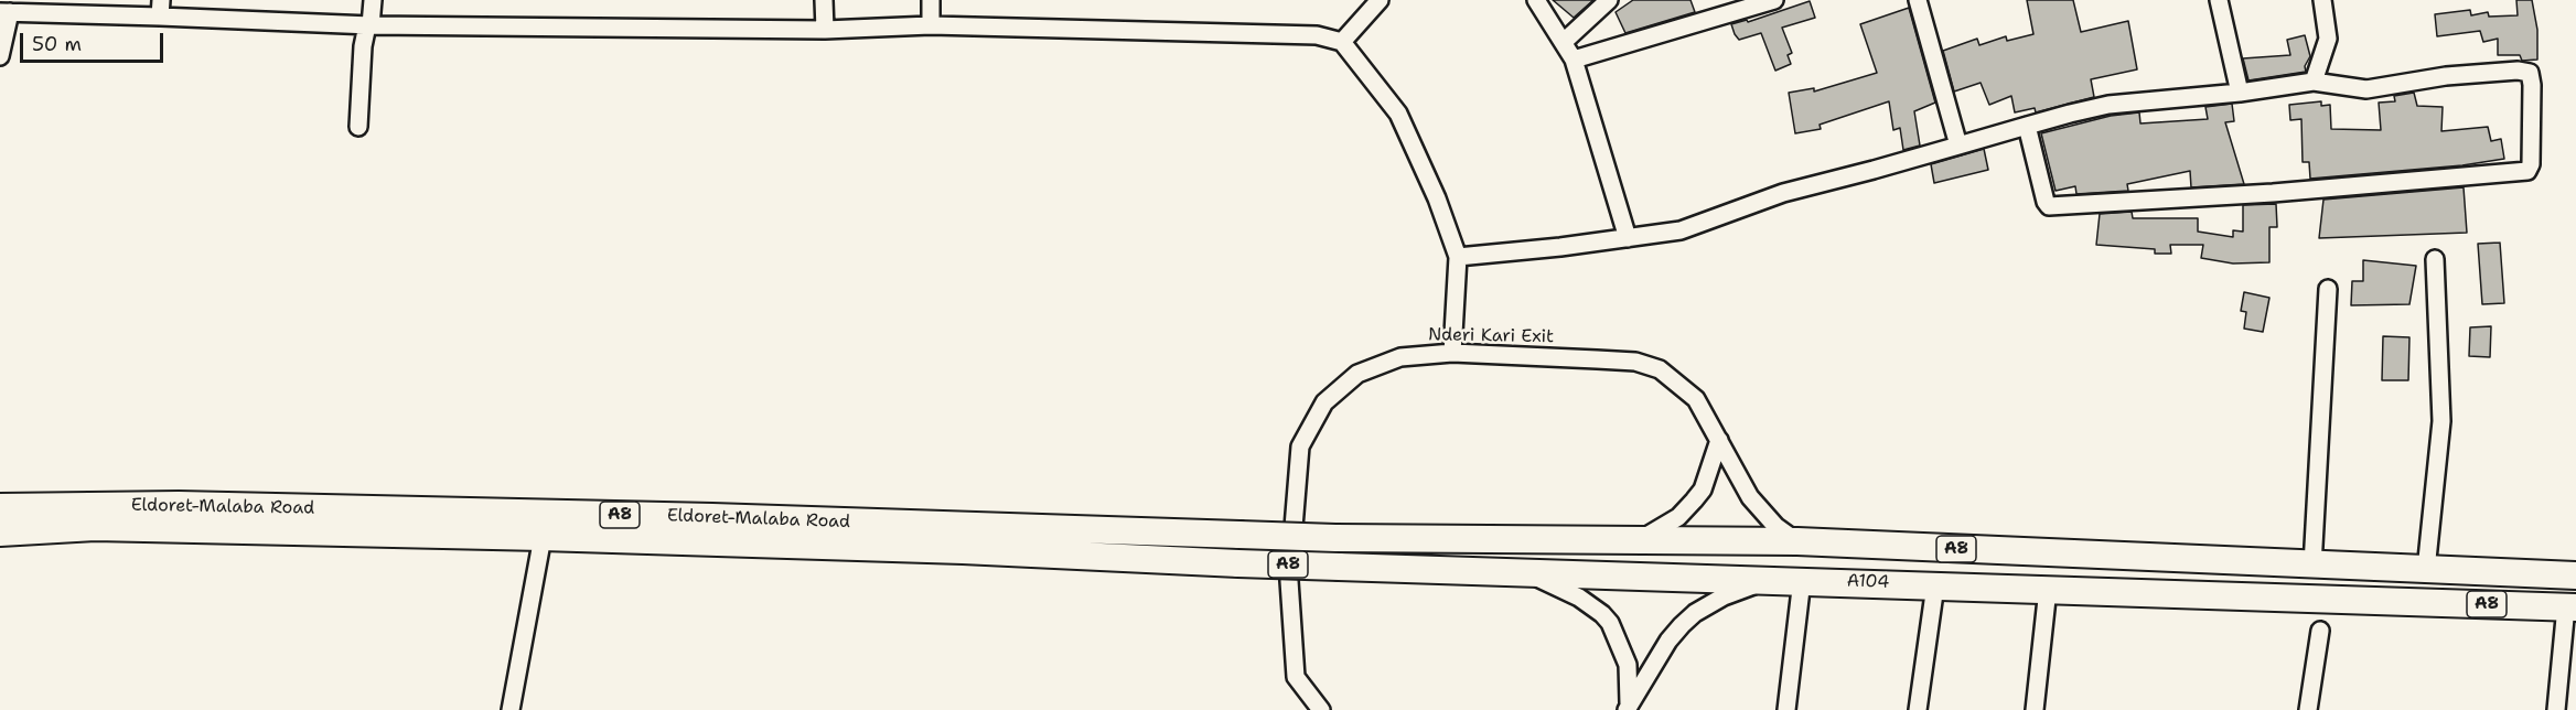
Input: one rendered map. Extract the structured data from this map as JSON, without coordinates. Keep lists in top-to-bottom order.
{
  "streets": {
    "highway": ["Eldoret-Malaba Road", "A8", "A104"],
    "street": ["Nderi Kari Exit"]
  },
  "crossings": [
    ["Nderi Kari Exit", "A8"],
    ["Eldoret-Malaba Road", "A8"],
    ["Eldoret-Malaba Road", "A104"]
  ],
  "scale_bar": "50 m"
}
